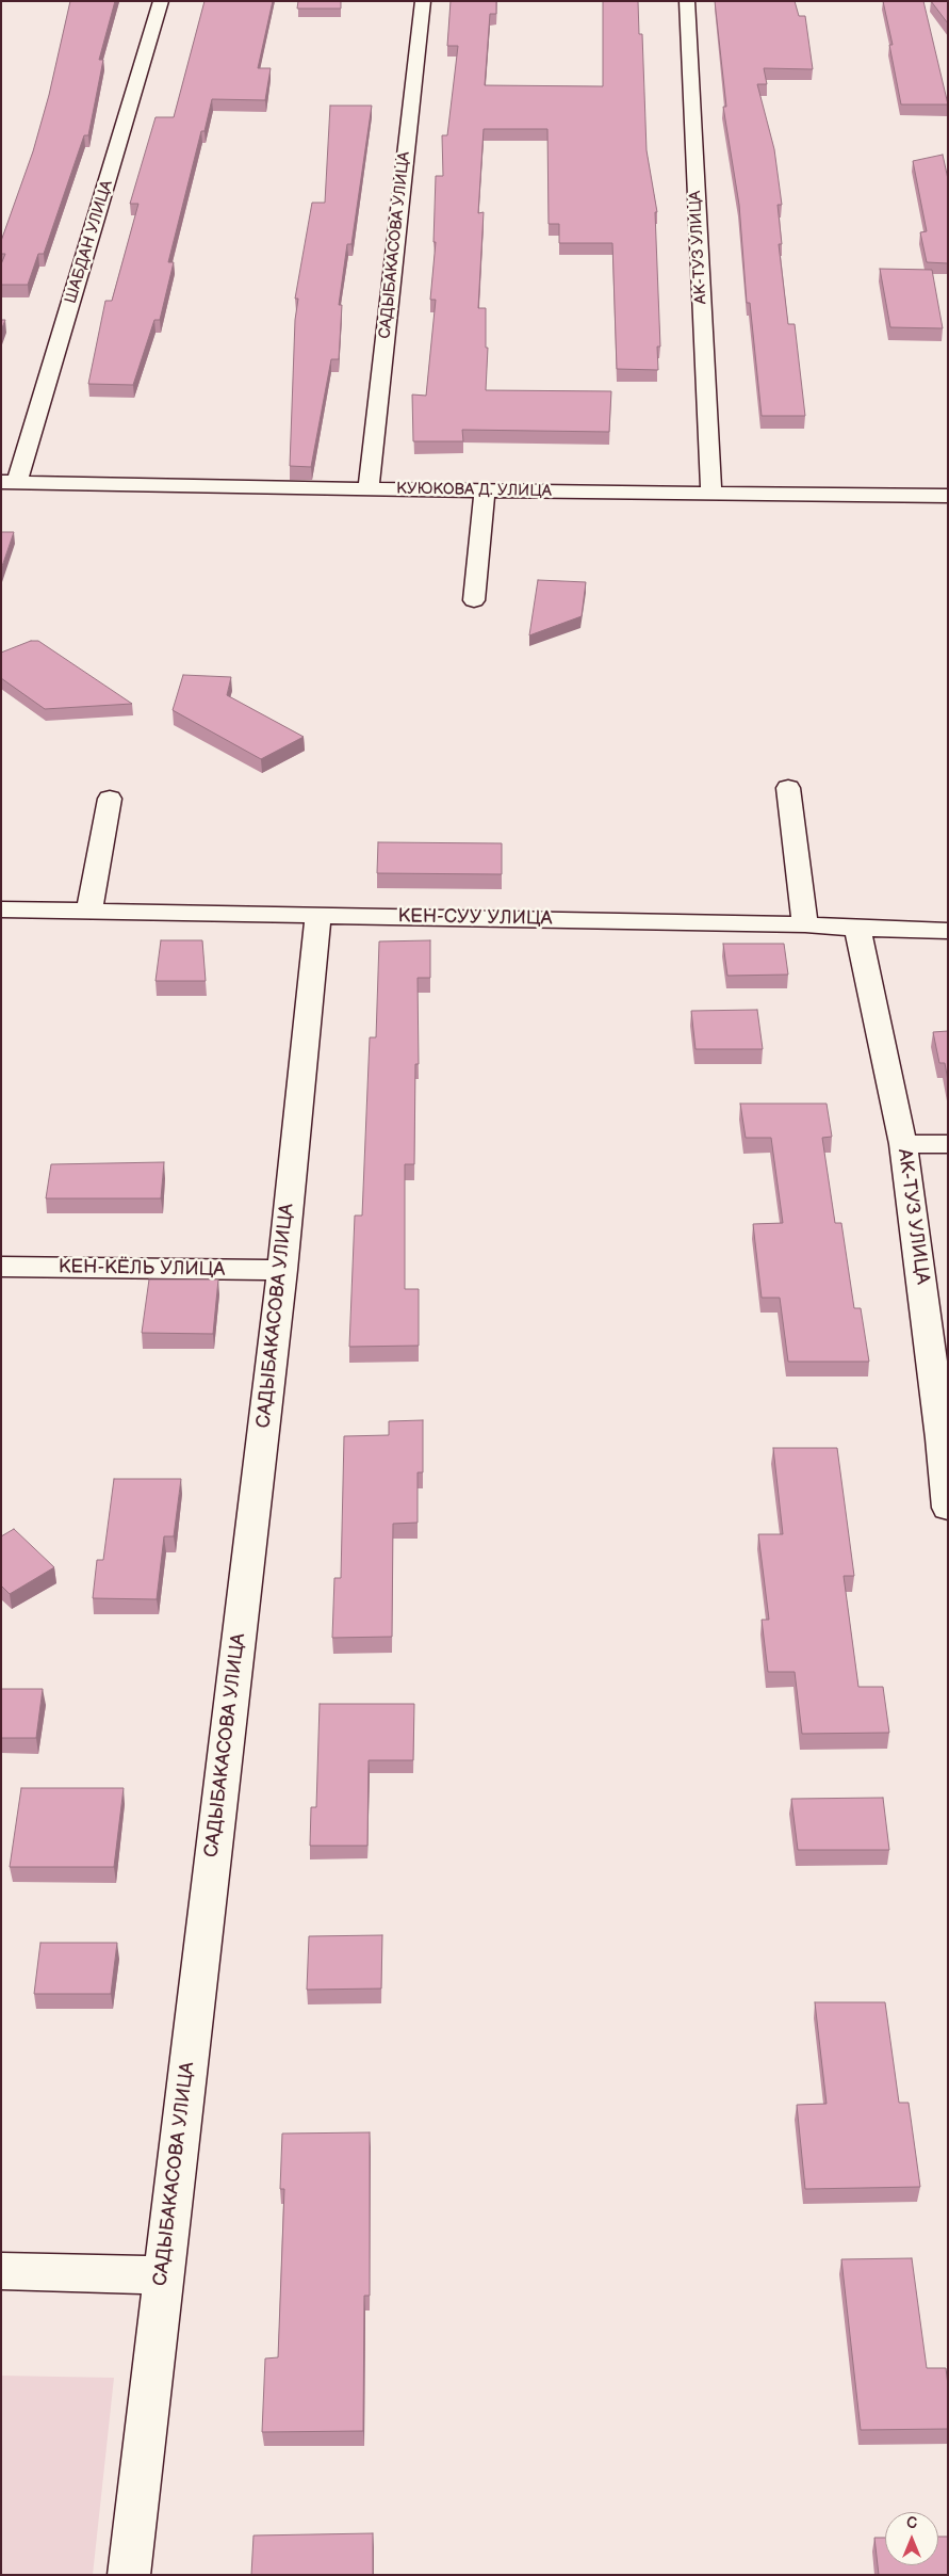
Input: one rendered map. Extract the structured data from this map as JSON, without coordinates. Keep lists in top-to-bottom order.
{
  "streets": {
    "street": [
      "ШАБДАН УЛИЦА",
      "САДЫБАКАСОВА УЛИЦА",
      "АК-ТУЗ УЛИЦА",
      "КУЮКОВА Д. УЛИЦА",
      "КЕН-СУУ УЛИЦА",
      "КЕН-КЁЛЬ УЛИЦА"
    ]
  },
  "crossings": [
    ["ШАБДАН УЛИЦА", "КУЮКОВА Д. УЛИЦА"],
    ["САДЫБАКАСОВА УЛИЦА", "КУЮКОВА Д. УЛИЦА"],
    ["САДЫБАКАСОВА УЛИЦА", "КЕН-СУУ УЛИЦА"],
    ["САДЫБАКАСОВА УЛИЦА", "КЕН-КЁЛЬ УЛИЦА"],
    ["АК-ТУЗ УЛИЦА", "КУЮКОВА Д. УЛИЦА"],
    ["АК-ТУЗ УЛИЦА", "КЕН-СУУ УЛИЦА"]
  ],
  "north": "top"
}
